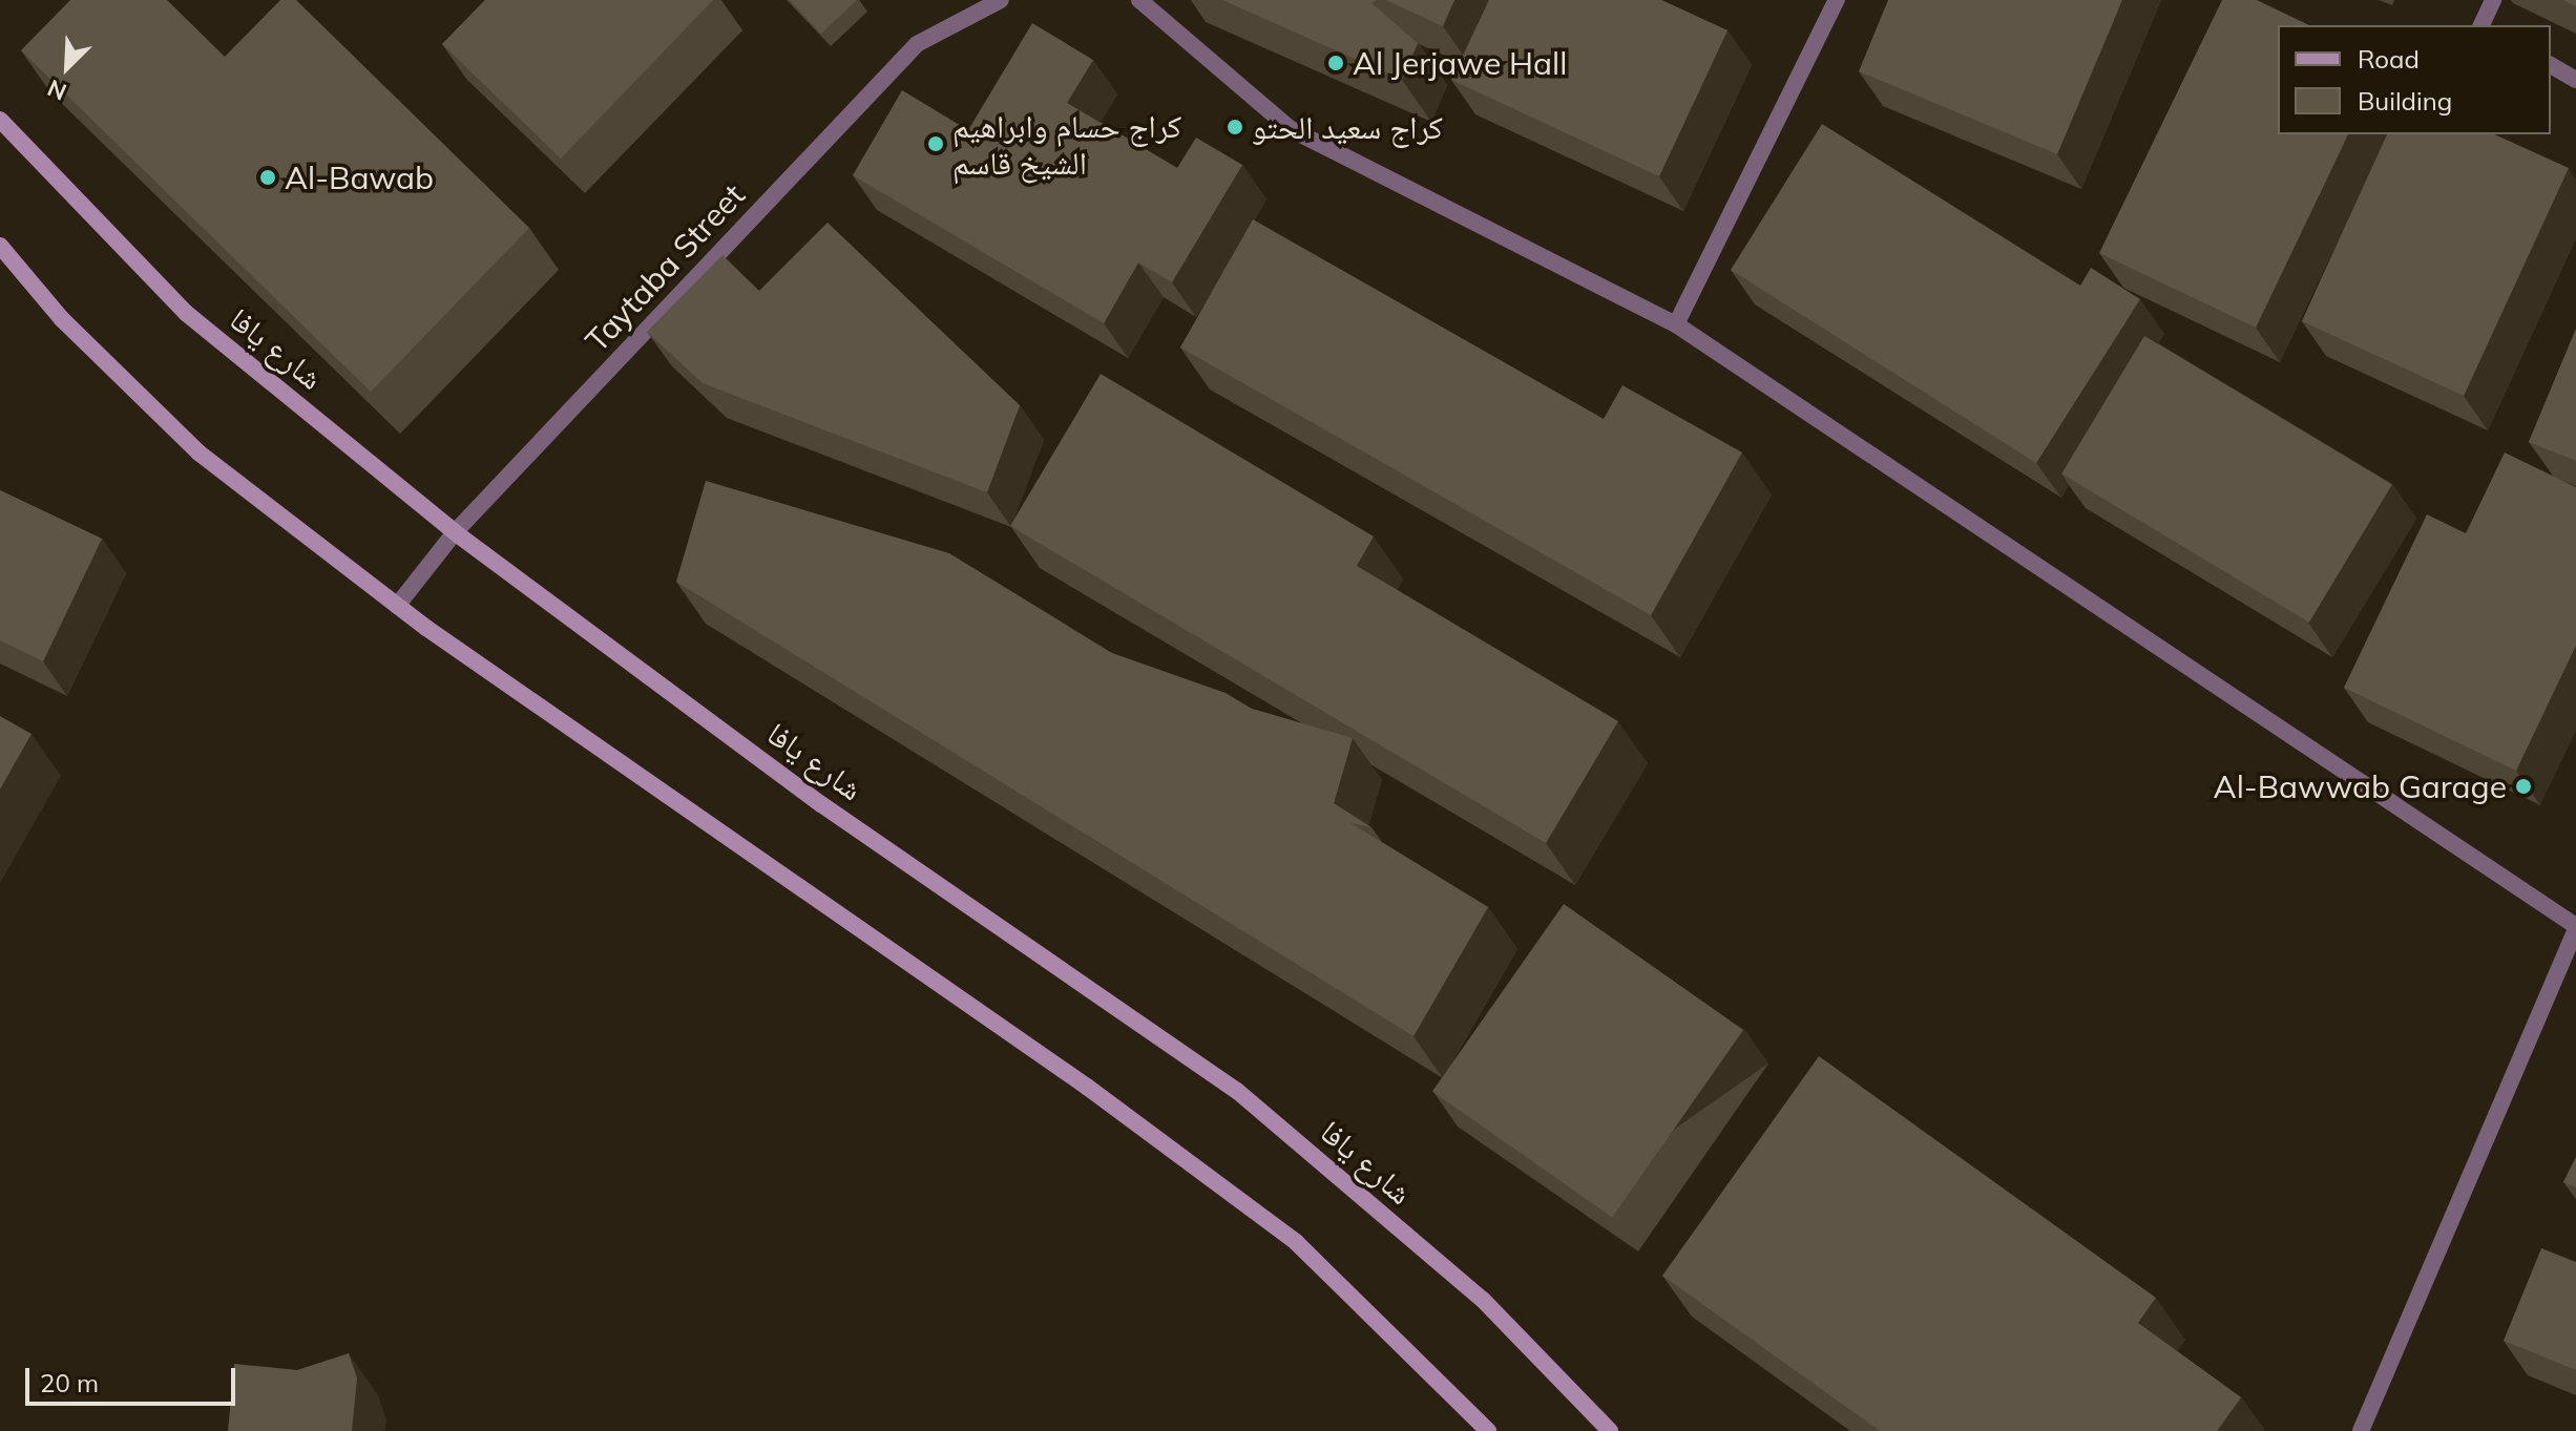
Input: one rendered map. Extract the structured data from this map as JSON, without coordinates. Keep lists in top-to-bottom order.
{
  "streets": {
    "main road": ["شارع يافا"],
    "street": ["Taytaba Street"]
  },
  "crossings": [
    ["Taytaba Street", "شارع يافا"]
  ],
  "places": [
    "Al Jerjawe Hall",
    "كراج سعيد الحتو",
    "كراج حسام وابراهيم الشيخ قاسم",
    "Al-Bawab",
    "Al-Bawwab Garage"
  ],
  "legend": ["Road", "Building"],
  "scale_bar": "20 m",
  "north": "bottom left"
}
